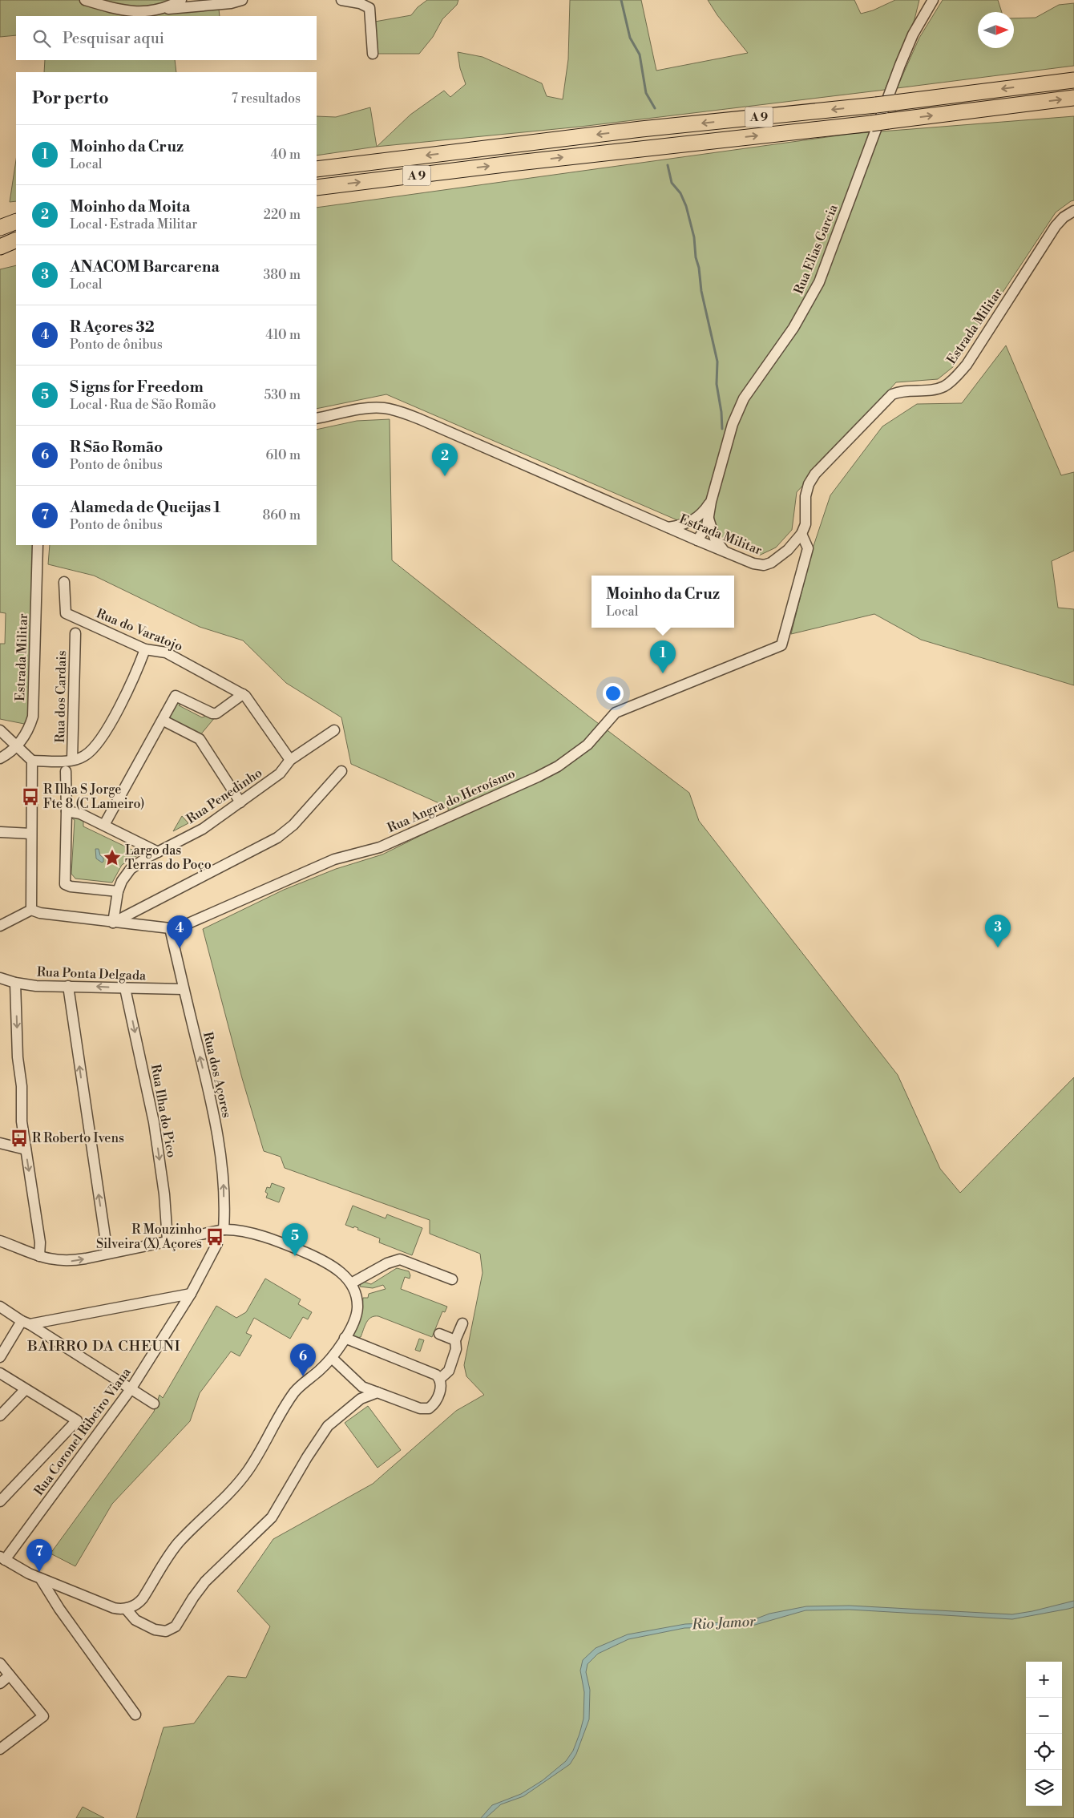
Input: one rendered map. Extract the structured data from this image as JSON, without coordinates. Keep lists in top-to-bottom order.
{
  "streets": {
    "highway": ["A 9"],
    "street": [
      "Rua Elias Garcia",
      "Estrada Militar",
      "Rua do Varatojo",
      "Rua dos Cardais",
      "Rua Penedinho",
      "Rua Angra do Heroísmo",
      "Rua Ponta Delgada",
      "Rua dos Açores",
      "Rua Ilha do Pico",
      "Rua Coronel Ribeiro Viana"
    ]
  },
  "crossings": [
    ["Rua Elias Garcia", "Estrada Militar"],
    ["Estrada Militar", "Rua Angra do Heroísmo"],
    ["Rua do Varatojo", "Rua Penedinho"],
    ["Rua Penedinho", "Rua Angra do Heroísmo"],
    ["Rua Angra do Heroísmo", "Rua dos Açores"],
    ["Rua Ponta Delgada", "Rua dos Açores"],
    ["Rua Ponta Delgada", "Rua Ilha do Pico"]
  ],
  "one_way": ["Rua dos Açores"],
  "districts": ["BAIRRO DA CHEUNI"],
  "water": ["Rio Jamor"],
  "places": {
    "bus stop": ["R Ilha S Jorge Fte 8 (C Lameiro)", "R Roberto Ivens", "R Mouzinho Silveira (X) Açores"],
    "place": ["Largo das Terras do Poço"]
  },
  "north": "right",
  "page": {
    "search": "Pesquisar aqui",
    "heading": ["Por perto", "7 resultados"],
    "list": [
      {
        "mark": "1",
        "name": "Moinho da Cruz",
        "note": "Local",
        "value": "40 m"
      },
      {
        "mark": "2",
        "name": "Moinho da Moita",
        "note": "Local · Estrada Militar",
        "value": "220 m"
      },
      {
        "mark": "3",
        "name": "ANACOM Barcarena",
        "note": "Local",
        "value": "380 m"
      },
      {
        "mark": "4",
        "name": "R Açores 32",
        "note": "Ponto de ônibus",
        "value": "410 m"
      },
      {
        "mark": "5",
        "name": "S igns for Freedom",
        "note": "Local · Rua de São Romão",
        "value": "530 m"
      },
      {
        "mark": "6",
        "name": "R São Romão",
        "note": "Ponto de ônibus",
        "value": "610 m"
      },
      {
        "mark": "7",
        "name": "Alameda de Queijas 1",
        "note": "Ponto de ônibus",
        "value": "860 m"
      }
    ],
    "pins": [
      "2",
      "1",
      "3",
      "4",
      "5",
      "6",
      "7"
    ],
    "popup": ["Moinho da Cruz", "Local"],
    "map_buttons": ["+", "−"]
  }
}
